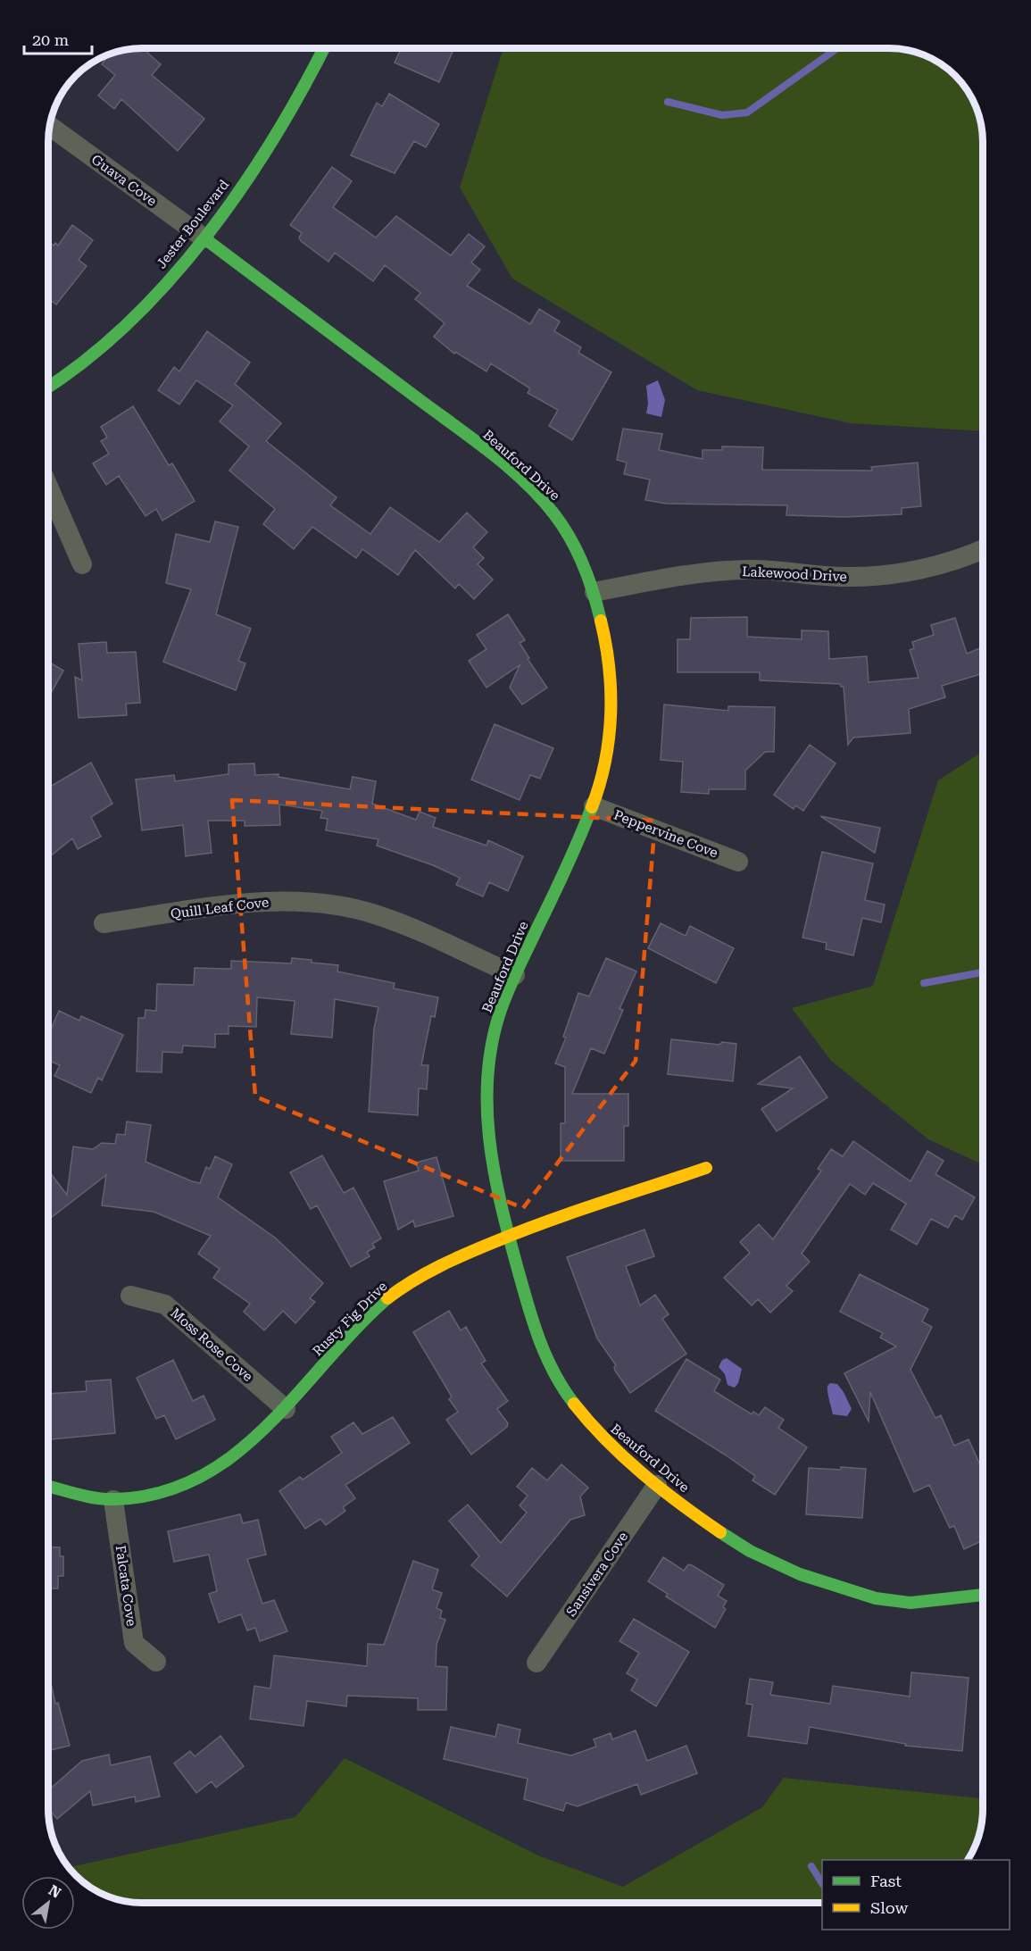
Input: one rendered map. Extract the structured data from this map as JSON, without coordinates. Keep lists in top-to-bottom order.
{
  "streets": {
    "street": [
      "Guava Cove",
      "Jester Boulevard",
      "Beauford Drive",
      "Lakewood Drive",
      "Peppervine Cove",
      "Quill Leaf Cove",
      "Rusty Fig Drive",
      "Moss Rose Cove",
      "Sansivera Cove",
      "Falcata Cove"
    ]
  },
  "crossings": [
    ["Guava Cove", "Jester Boulevard"],
    ["Guava Cove", "Beauford Drive"],
    ["Jester Boulevard", "Beauford Drive"],
    ["Beauford Drive", "Lakewood Drive"],
    ["Beauford Drive", "Peppervine Cove"],
    ["Beauford Drive", "Quill Leaf Cove"],
    ["Beauford Drive", "Rusty Fig Drive"],
    ["Beauford Drive", "Sansivera Cove"],
    ["Rusty Fig Drive", "Moss Rose Cove"],
    ["Rusty Fig Drive", "Falcata Cove"]
  ],
  "legend": ["Fast", "Slow"],
  "scale_bar": "20 m",
  "north": "top right"
}
